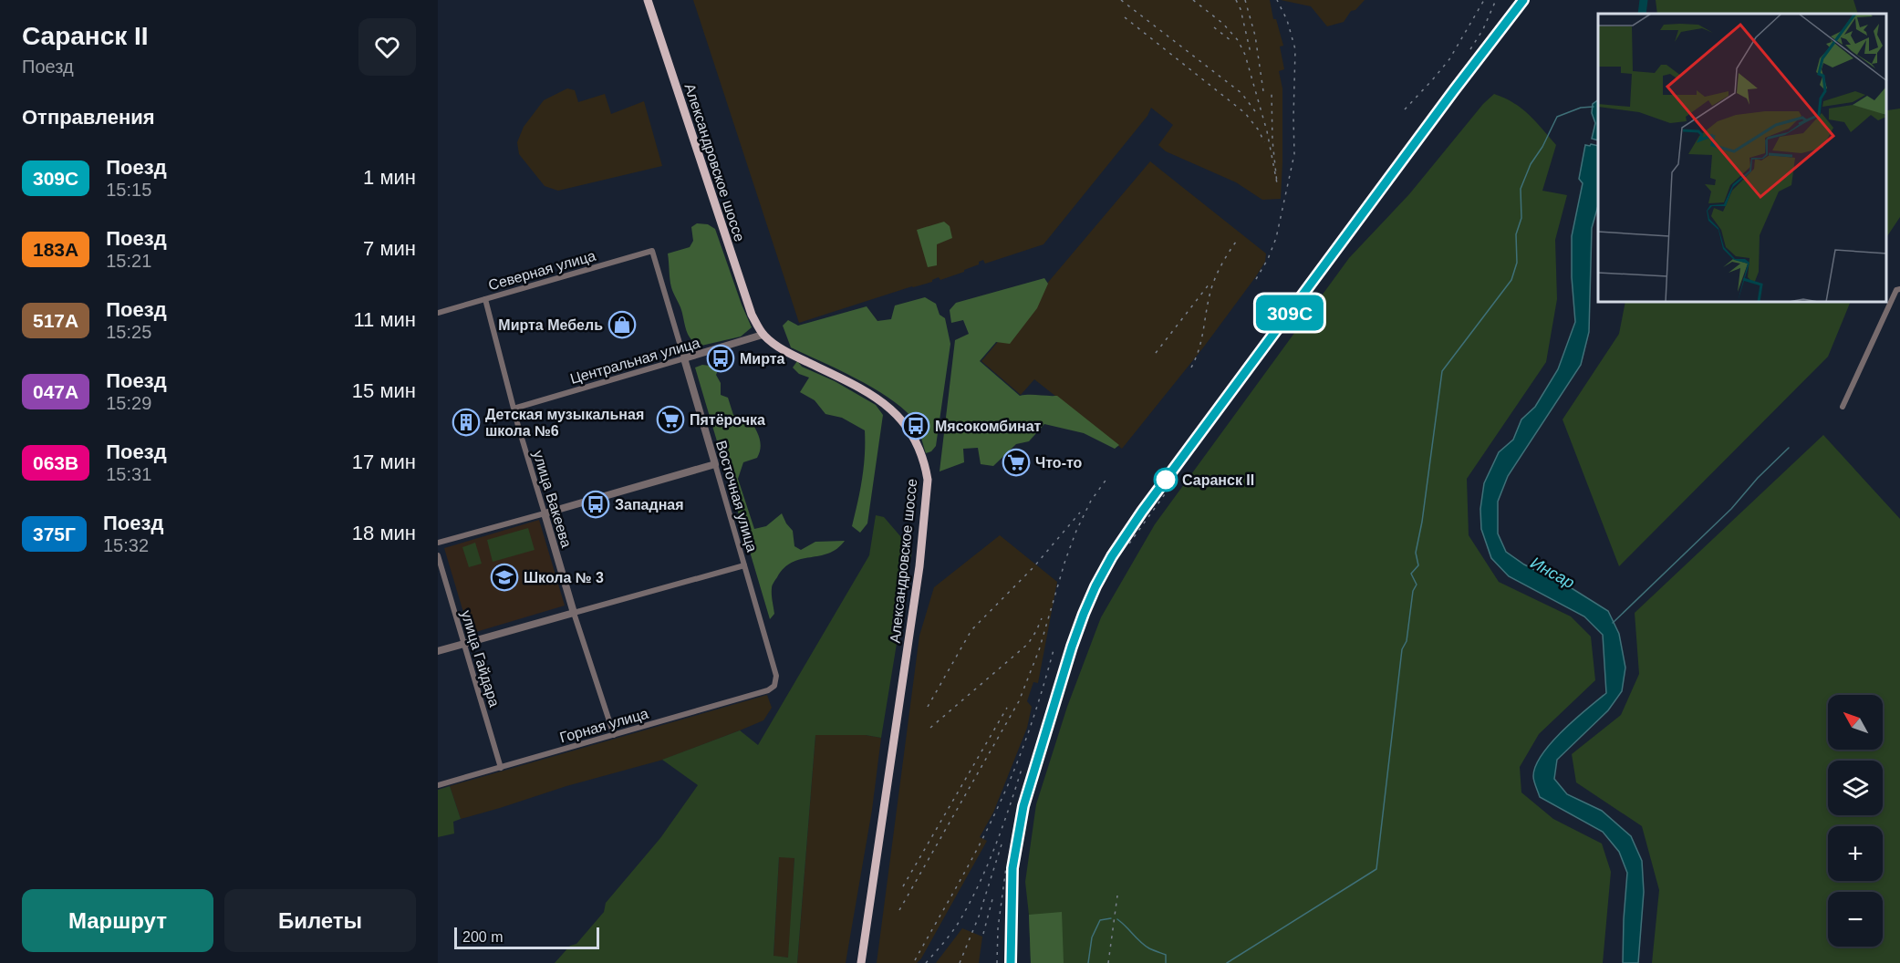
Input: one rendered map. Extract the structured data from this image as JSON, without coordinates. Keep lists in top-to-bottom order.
{
  "streets": {
    "main road": ["Александровское шоссе"],
    "street": [
      "Северная улица",
      "Центральная улица",
      "Восточная улица",
      "улица Вакеева",
      "улица Гайдара",
      "Горная улица"
    ]
  },
  "crossings": [
    ["Александровское шоссе", "Центральная улица"],
    ["Северная улица", "Восточная улица"],
    ["Северная улица", "улица Вакеева"],
    ["Центральная улица", "Восточная улица"],
    ["Центральная улица", "улица Вакеева"],
    ["Восточная улица", "Горная улица"],
    ["улица Вакеева", "Горная улица"],
    ["улица Гайдара", "Горная улица"]
  ],
  "water": ["Инсар"],
  "places": {
    "shop": ["Мирта Мебель"],
    "bus stop": ["Мирта", "Мясокомбинат", "Западная"],
    "supermarket": ["Пятёрочка", "Что-то"],
    "building": ["Детская музыкальная школа №6"],
    "other": ["Саранск II"],
    "school or university": ["Школа № 3"]
  },
  "scale_bar": "200 m",
  "north": "top left",
  "page": {
    "heading": [
      ["Саранск II", "Поезд"],
      "Отправления"
    ],
    "on_map": "309С",
    "list": [
      {
        "mark": "309С",
        "name": "Поезд",
        "note": "15:15",
        "value": "1 мин"
      },
      {
        "mark": "183А",
        "name": "Поезд",
        "note": "15:21",
        "value": "7 мин"
      },
      {
        "mark": "517А",
        "name": "Поезд",
        "note": "15:25",
        "value": "11 мин"
      },
      {
        "mark": "047А",
        "name": "Поезд",
        "note": "15:29",
        "value": "15 мин"
      },
      {
        "mark": "063В",
        "name": "Поезд",
        "note": "15:31",
        "value": "17 мин"
      },
      {
        "mark": "375Г",
        "name": "Поезд",
        "note": "15:32",
        "value": "18 мин"
      }
    ],
    "map_buttons": ["+", "−"],
    "buttons": ["Маршрут", "Билеты"],
    "scale": "200 m"
  }
}
